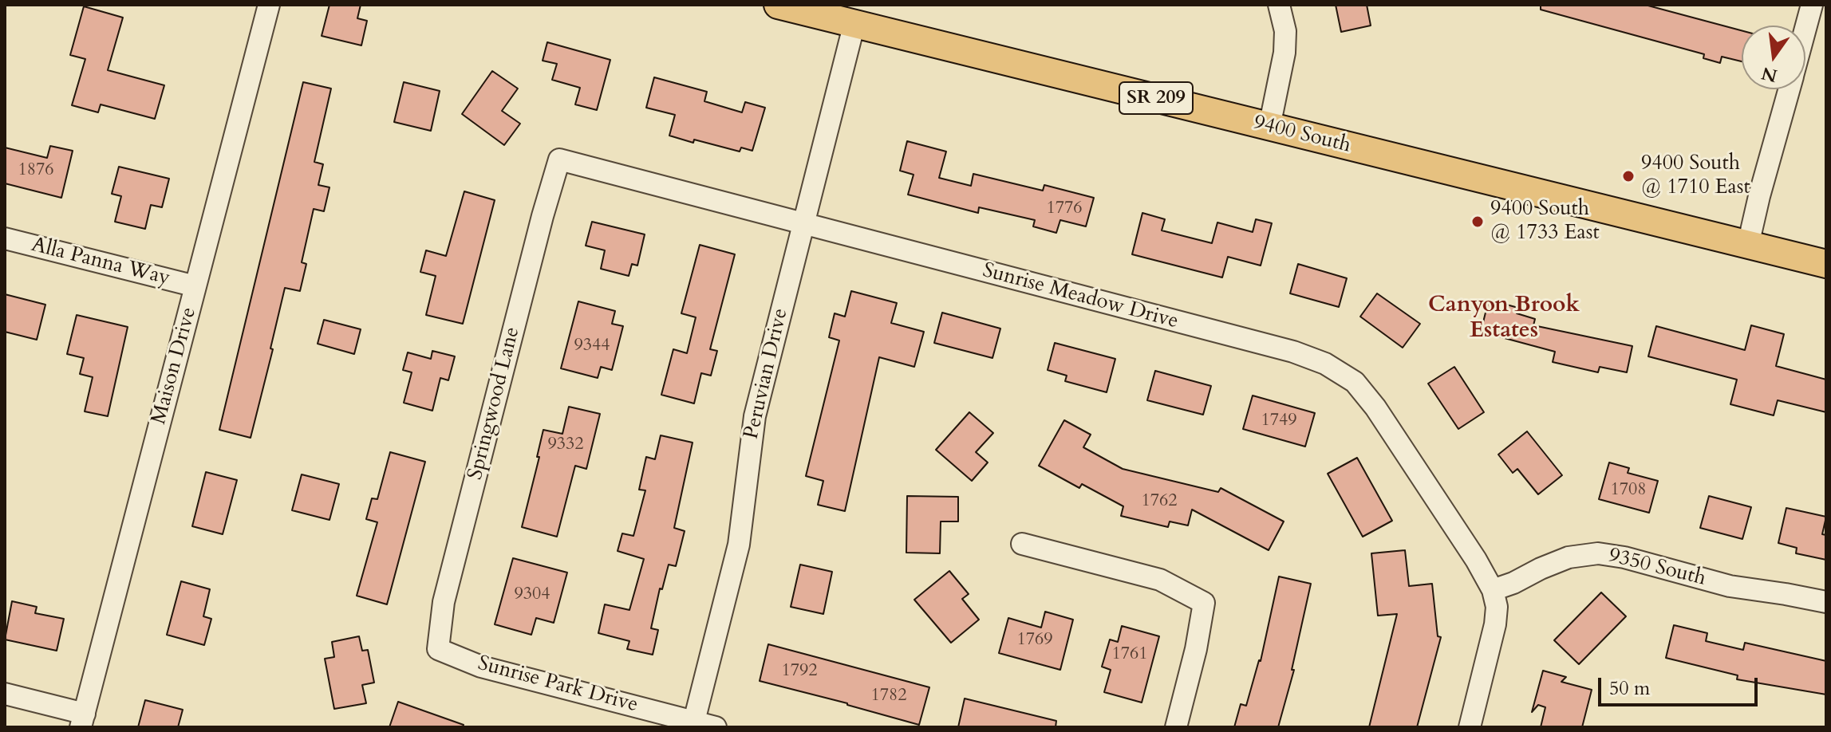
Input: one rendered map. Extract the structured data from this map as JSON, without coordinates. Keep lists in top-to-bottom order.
{
  "streets": {
    "main road": ["SR 209", "9400 South"],
    "street": [
      "Alla Panna Way",
      "Sunrise Meadow Drive",
      "Maison Drive",
      "Peruvian Drive",
      "Springwood Lane",
      "9350 South",
      "Sunrise Park Drive"
    ]
  },
  "crossings": [
    ["9400 South", "Peruvian Drive"],
    ["Alla Panna Way", "Maison Drive"],
    ["Sunrise Meadow Drive", "Peruvian Drive"],
    ["Sunrise Meadow Drive", "Springwood Lane"],
    ["Sunrise Meadow Drive", "9350 South"],
    ["Peruvian Drive", "Sunrise Park Drive"],
    ["Springwood Lane", "Sunrise Park Drive"]
  ],
  "districts": ["Canyon Brook Estates"],
  "places": ["9400 South @ 1710 East", "9400 South @ 1733 East"],
  "house_numbers": [
    "1876",
    "1776",
    "9344",
    "1749",
    "9332",
    "1708",
    "1762",
    "9304",
    "1769",
    "1761",
    "1792",
    "1782"
  ],
  "scale_bar": "50 m",
  "north": "bottom"
}
